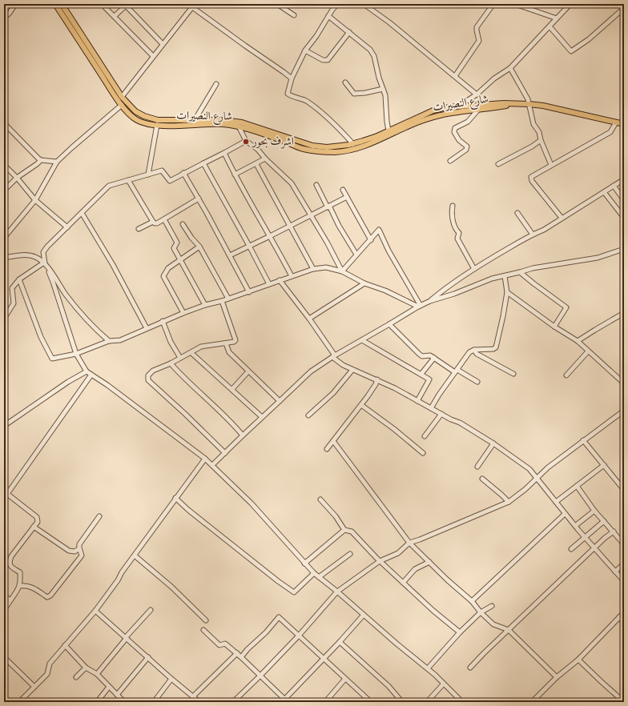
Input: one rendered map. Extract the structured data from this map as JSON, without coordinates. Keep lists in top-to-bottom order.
{
  "streets": {
    "main road": ["شارع النصيرات"]
  },
  "places": ["اشرف بحور"]
}
